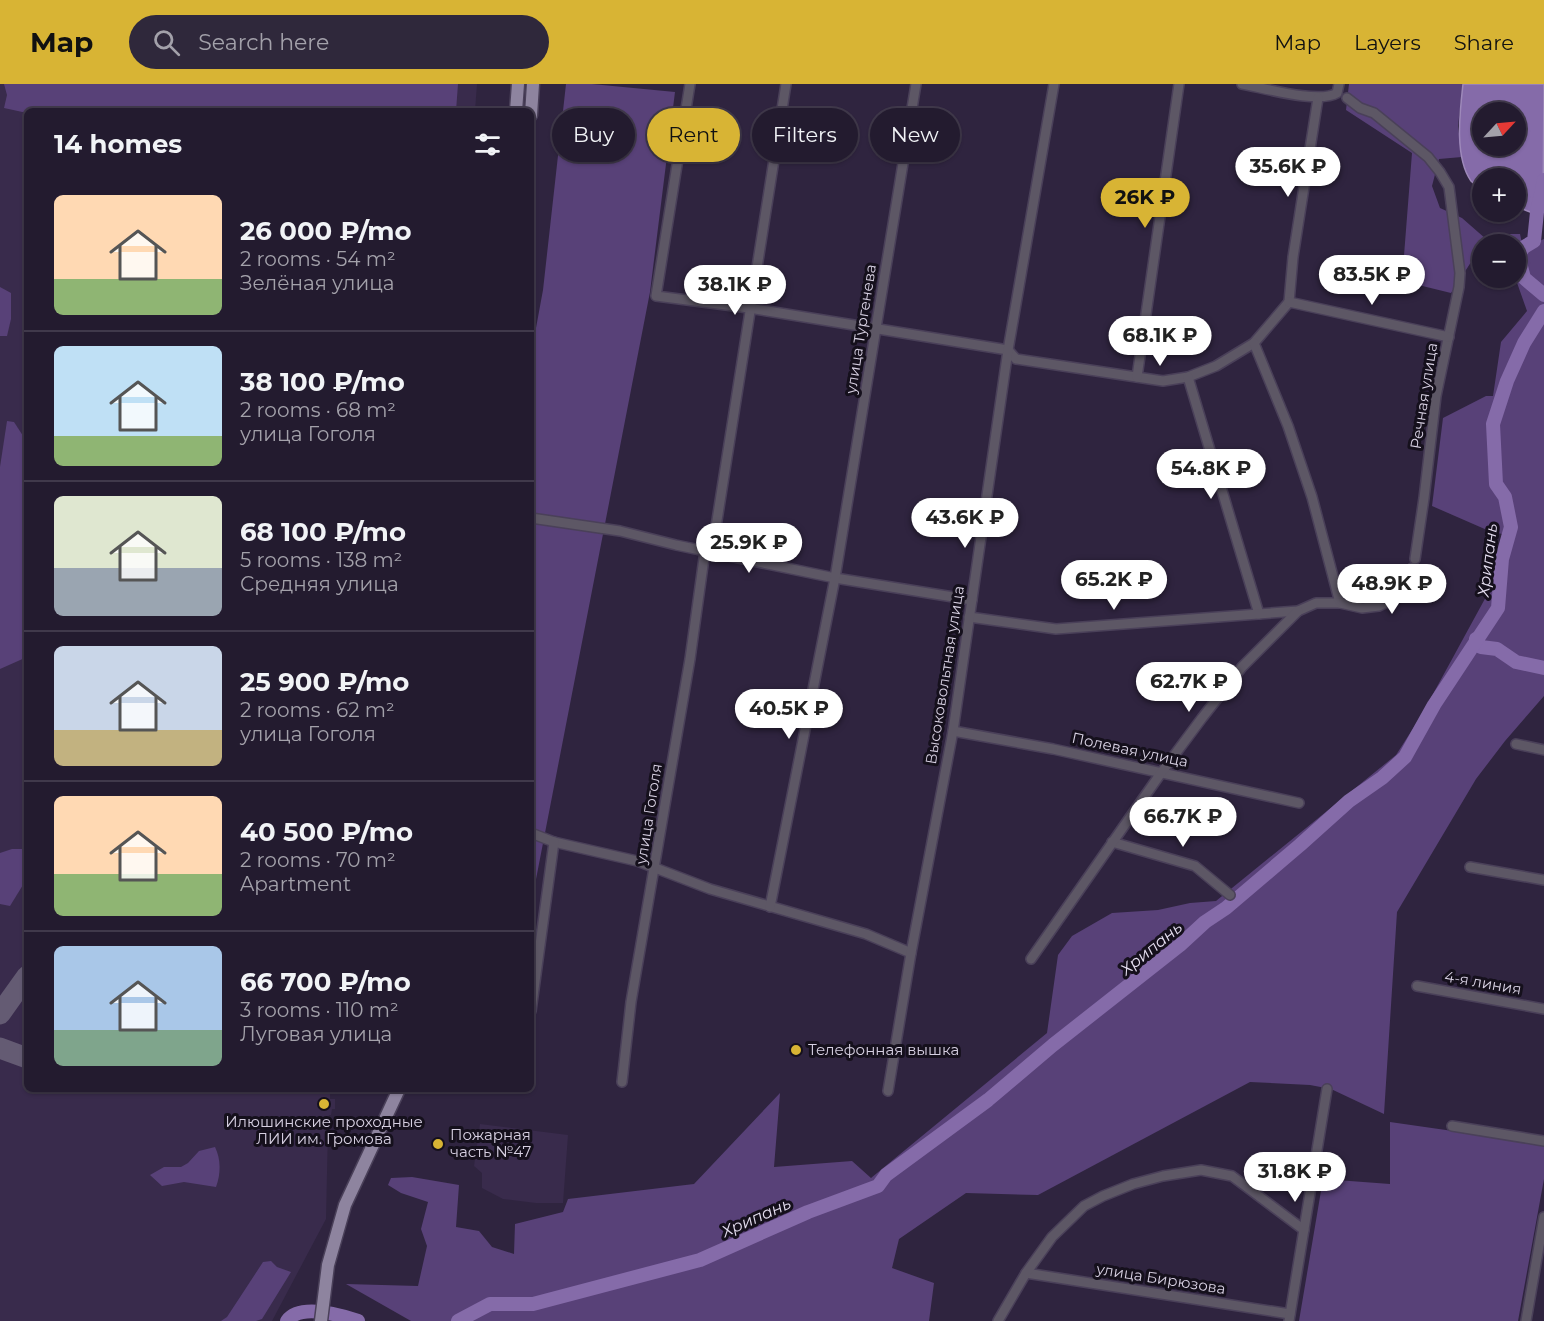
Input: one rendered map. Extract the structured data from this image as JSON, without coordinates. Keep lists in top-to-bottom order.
{
  "streets": {
    "street": [
      "улица Тургенева",
      "Речная улица",
      "Высоковольтная улица",
      "Полевая улица",
      "улица Гоголя",
      "4-я линия",
      "улица Бирюзова"
    ]
  },
  "crossings": [
    ["Речная улица", "Высоковольтная улица"],
    ["Высоковольтная улица", "Полевая улица"]
  ],
  "water": ["Хрипань"],
  "places": ["Телефонная вышка", "Илюшинские проходные ЛИИ им. Громова", "Пожарная часть №47"],
  "north": "top right",
  "page": {
    "header": "Map",
    "search": "Search here",
    "nav": ["Map", "Layers", "Share"],
    "map_buttons": ["+", "−"],
    "chip": [
      "Buy",
      "Rent",
      "Filters",
      "New"
    ],
    "heading": "14 homes",
    "price": [
      "35.6K ₽",
      "26K ₽",
      "83.5K ₽",
      "38.1K ₽",
      "68.1K ₽",
      "54.8K ₽",
      "43.6K ₽",
      "25.9K ₽",
      "65.2K ₽",
      "48.9K ₽",
      "62.7K ₽",
      "40.5K ₽",
      "66.7K ₽",
      "31.8K ₽"
    ],
    "list": [
      {
        "name": "26 000 ₽/mo",
        "note": "2 rooms · 54 m² · Зелёная улица"
      },
      {
        "name": "38 100 ₽/mo",
        "note": "2 rooms · 68 m² · улица Гоголя"
      },
      {
        "name": "68 100 ₽/mo",
        "note": "5 rooms · 138 m² · Средняя улица"
      },
      {
        "name": "25 900 ₽/mo",
        "note": "2 rooms · 62 m² · улица Гоголя"
      },
      {
        "name": "40 500 ₽/mo",
        "note": "2 rooms · 70 m² · Apartment"
      },
      {
        "name": "66 700 ₽/mo",
        "note": "3 rooms · 110 m² · Луговая улица"
      }
    ]
  }
}
